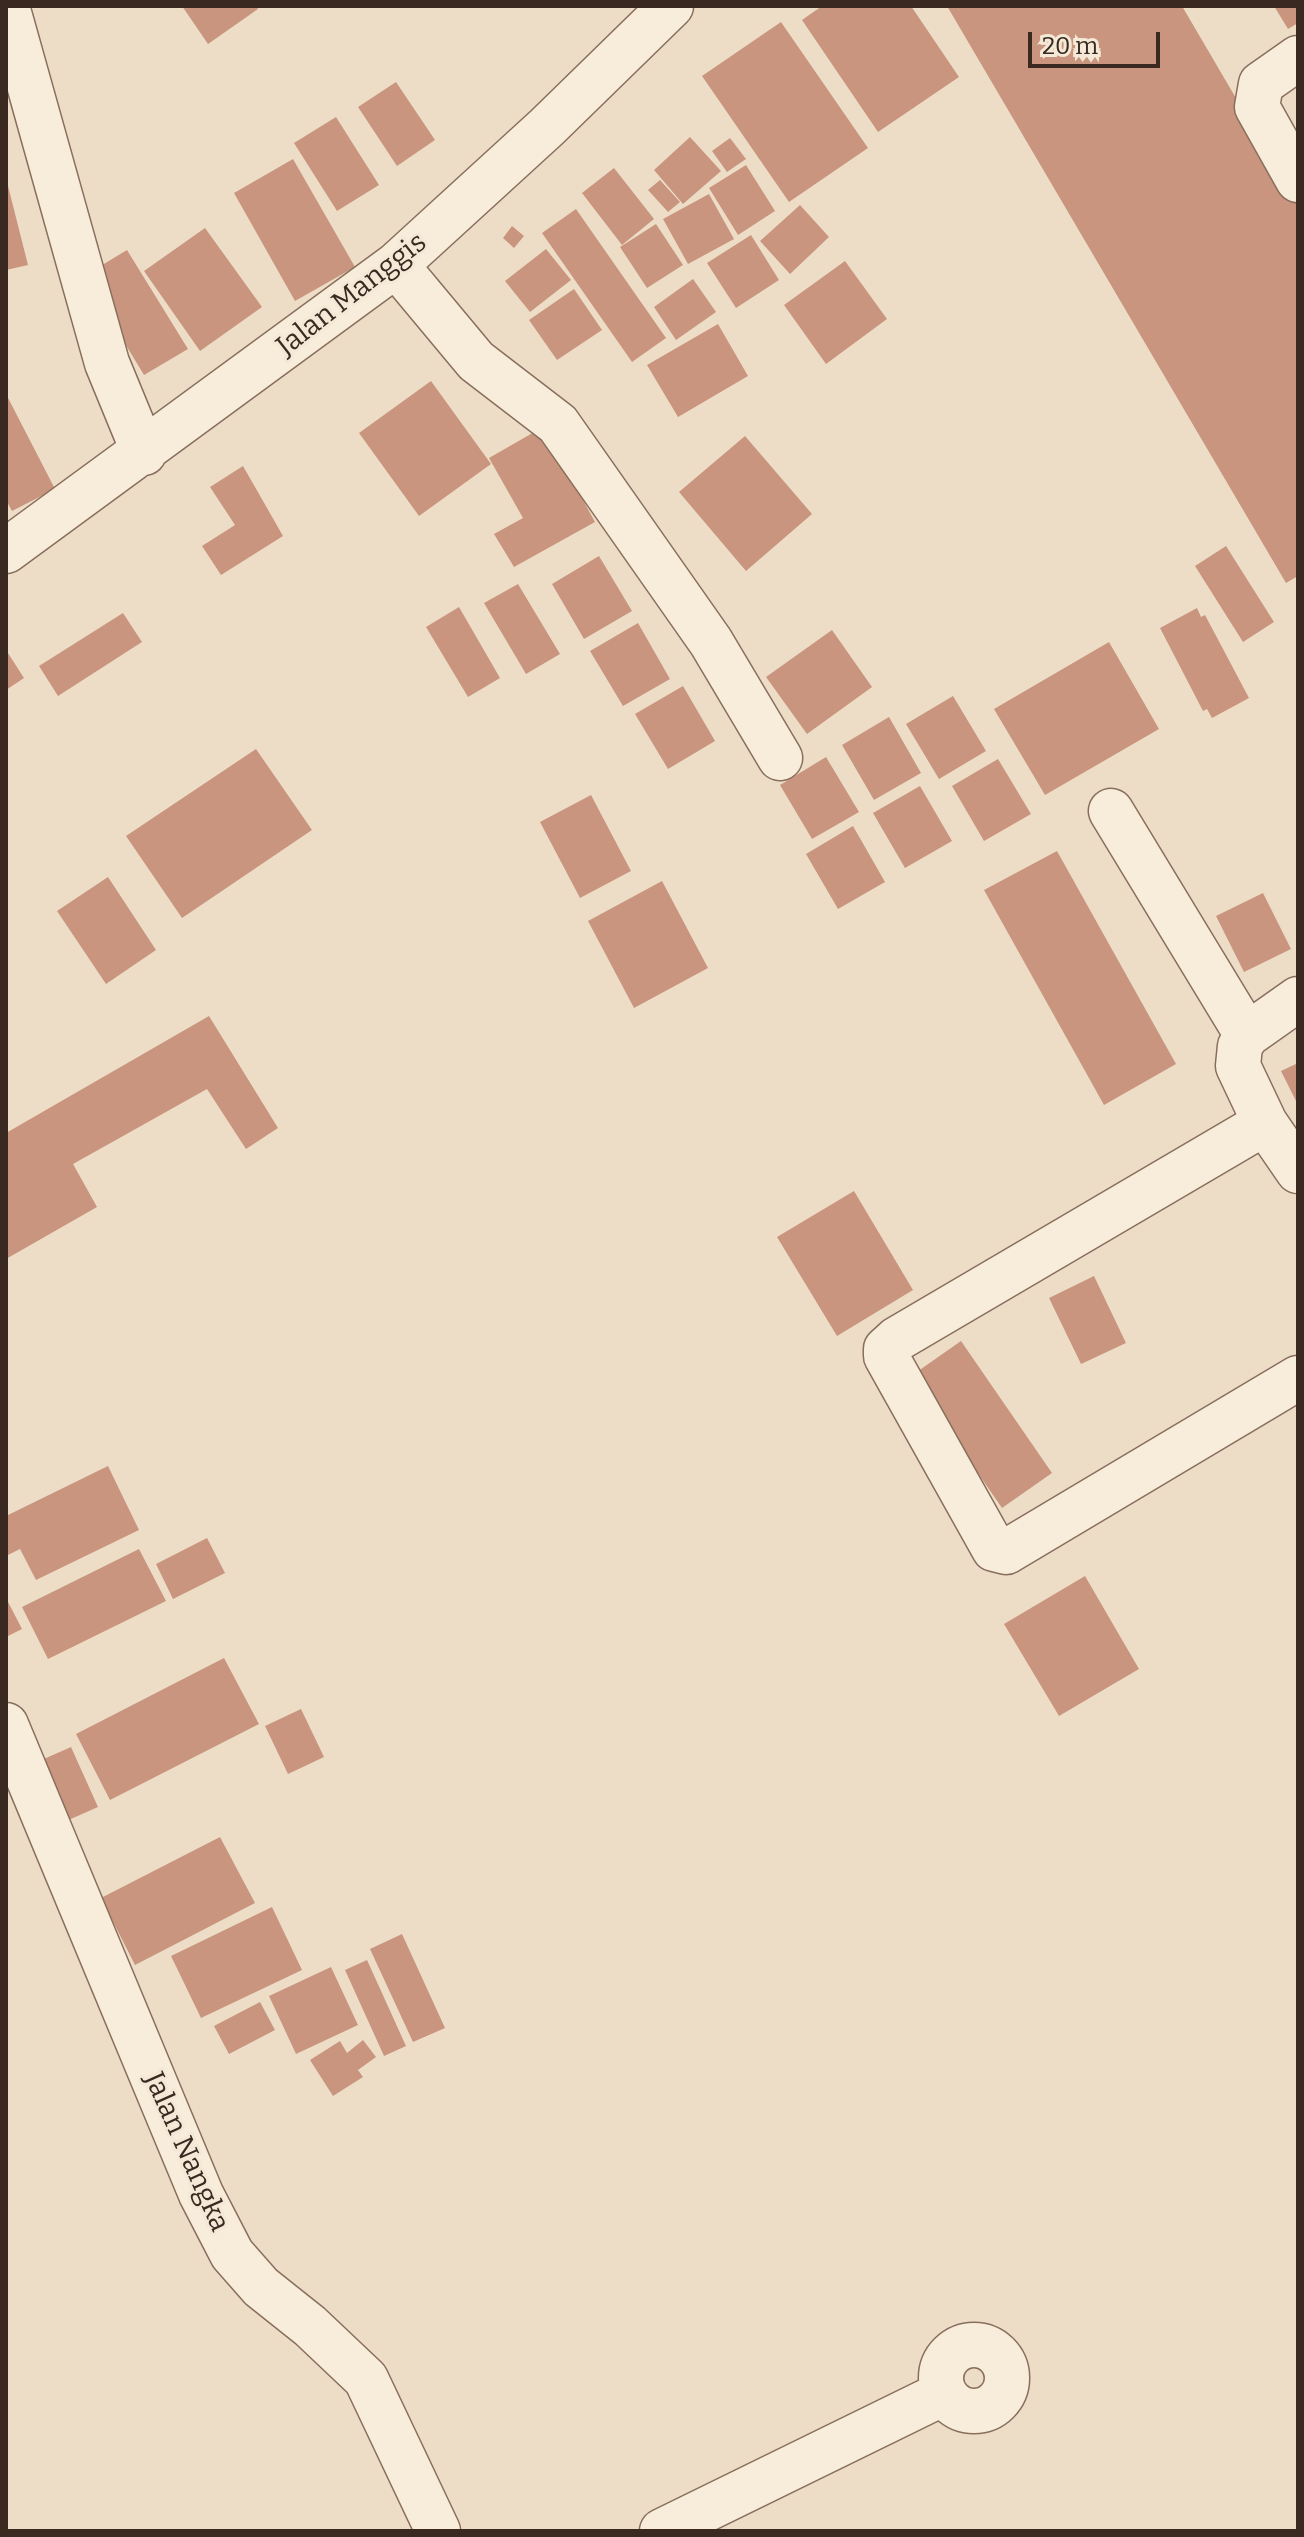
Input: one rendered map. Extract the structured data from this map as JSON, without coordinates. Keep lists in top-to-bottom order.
{
  "streets": {
    "street": ["Jalan Manggis", "Jalan Nangka"]
  },
  "scale_bar": "20 m"
}
